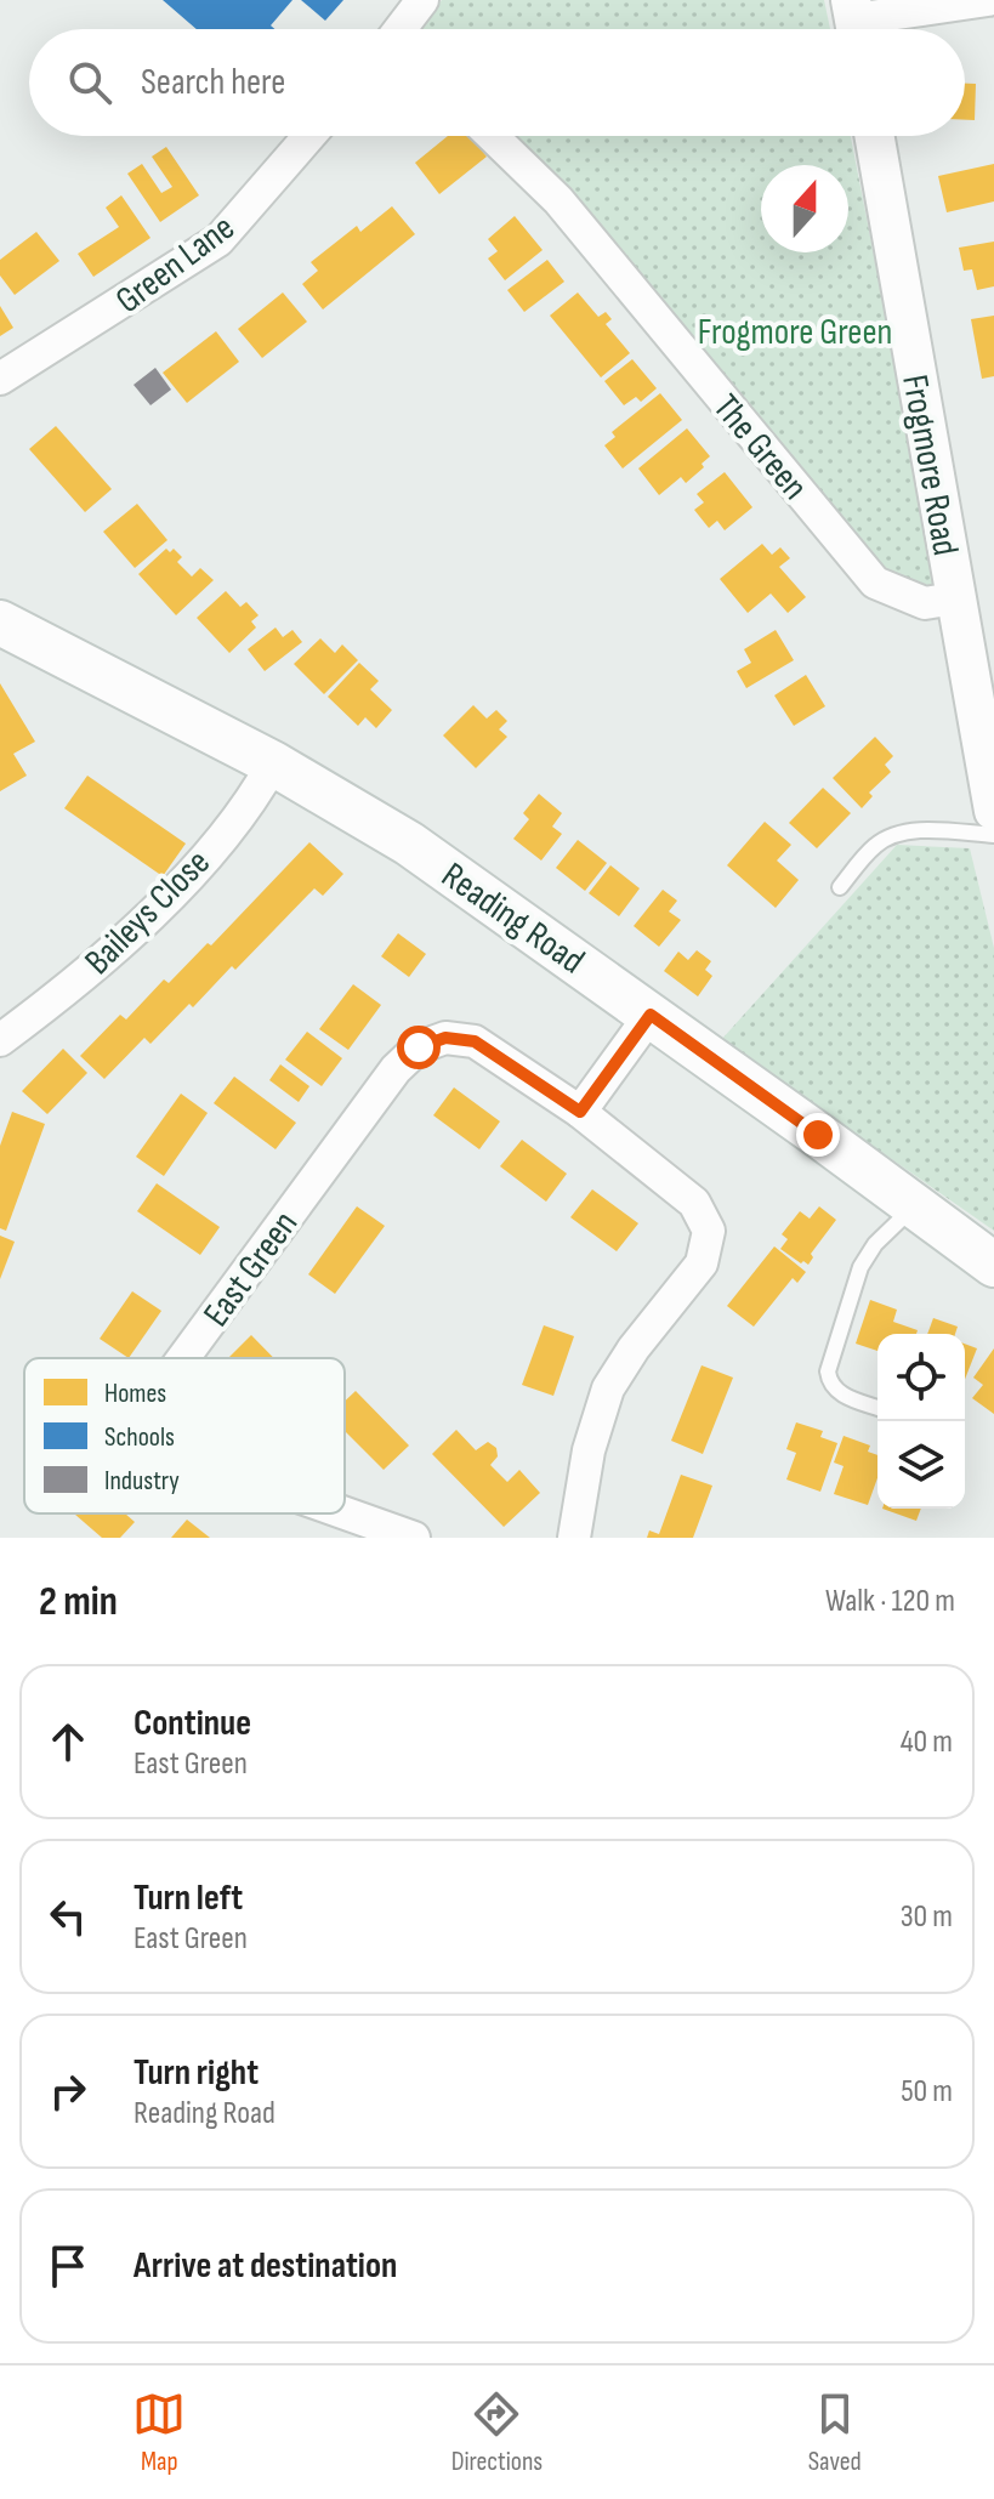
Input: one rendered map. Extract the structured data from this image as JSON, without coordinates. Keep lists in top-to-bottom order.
{
  "streets": {
    "main road": ["Reading Road"],
    "street": [
      "Green Lane",
      "The Green",
      "Frogmore Road",
      "Baileys Close",
      "East Green"
    ]
  },
  "crossings": [
    ["The Green", "Frogmore Road"],
    ["Baileys Close", "Reading Road"]
  ],
  "parks": ["Frogmore Green"],
  "legend": ["Homes", "Schools", "Industry"],
  "north": "top",
  "page": {
    "search": "Search here",
    "heading": ["2 min", "Walk · 120 m"],
    "list": [
      ["Continue", "East Green", "40 m"],
      ["Turn left", "East Green", "30 m"],
      ["Turn right", "Reading Road", "50 m"],
      "Arrive at destination"
    ],
    "nav": ["Map", "Directions", "Saved"]
  }
}
